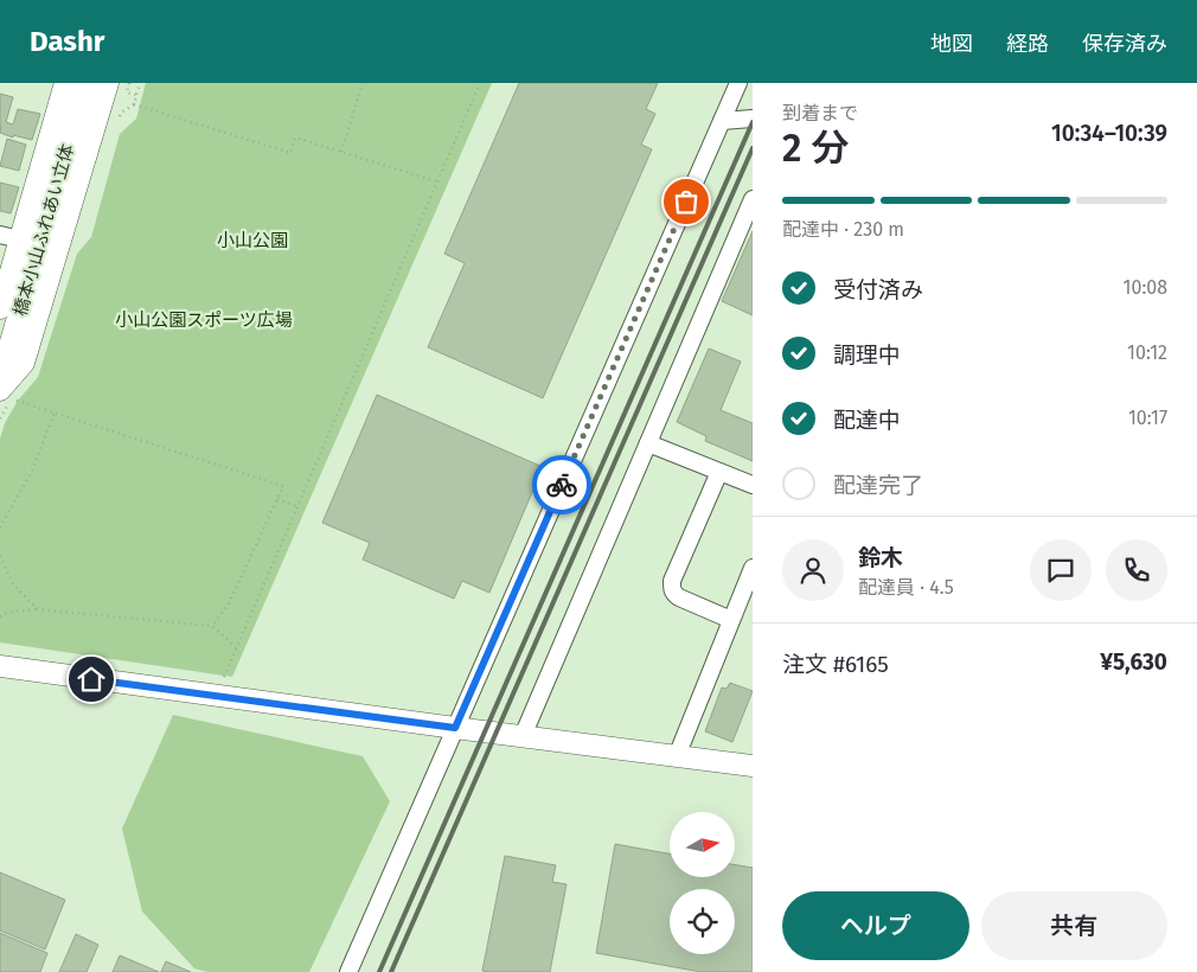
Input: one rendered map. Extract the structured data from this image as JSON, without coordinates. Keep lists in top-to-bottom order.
{
  "streets": {
    "street": ["橋本小山ふれあい立体"]
  },
  "parks": ["小山公園", "小山公園スポーツ広場"],
  "north": "right",
  "page": {
    "header": "Dashr",
    "nav": ["地図", "経路", "保存済み"],
    "heading": ["2 分", "到着まで", "10:34–10:39"],
    "panel": [
      "鈴木",
      "配達員 · 4.5",
      "注文 #6165",
      "¥5,630"
    ],
    "bar": "配達中 · 230 m",
    "list": [
      ["受付済み", "10:08"],
      ["調理中", "10:12"],
      ["配達中", "10:17"],
      "配達完了"
    ],
    "buttons": ["ヘルプ", "共有"]
  }
}
